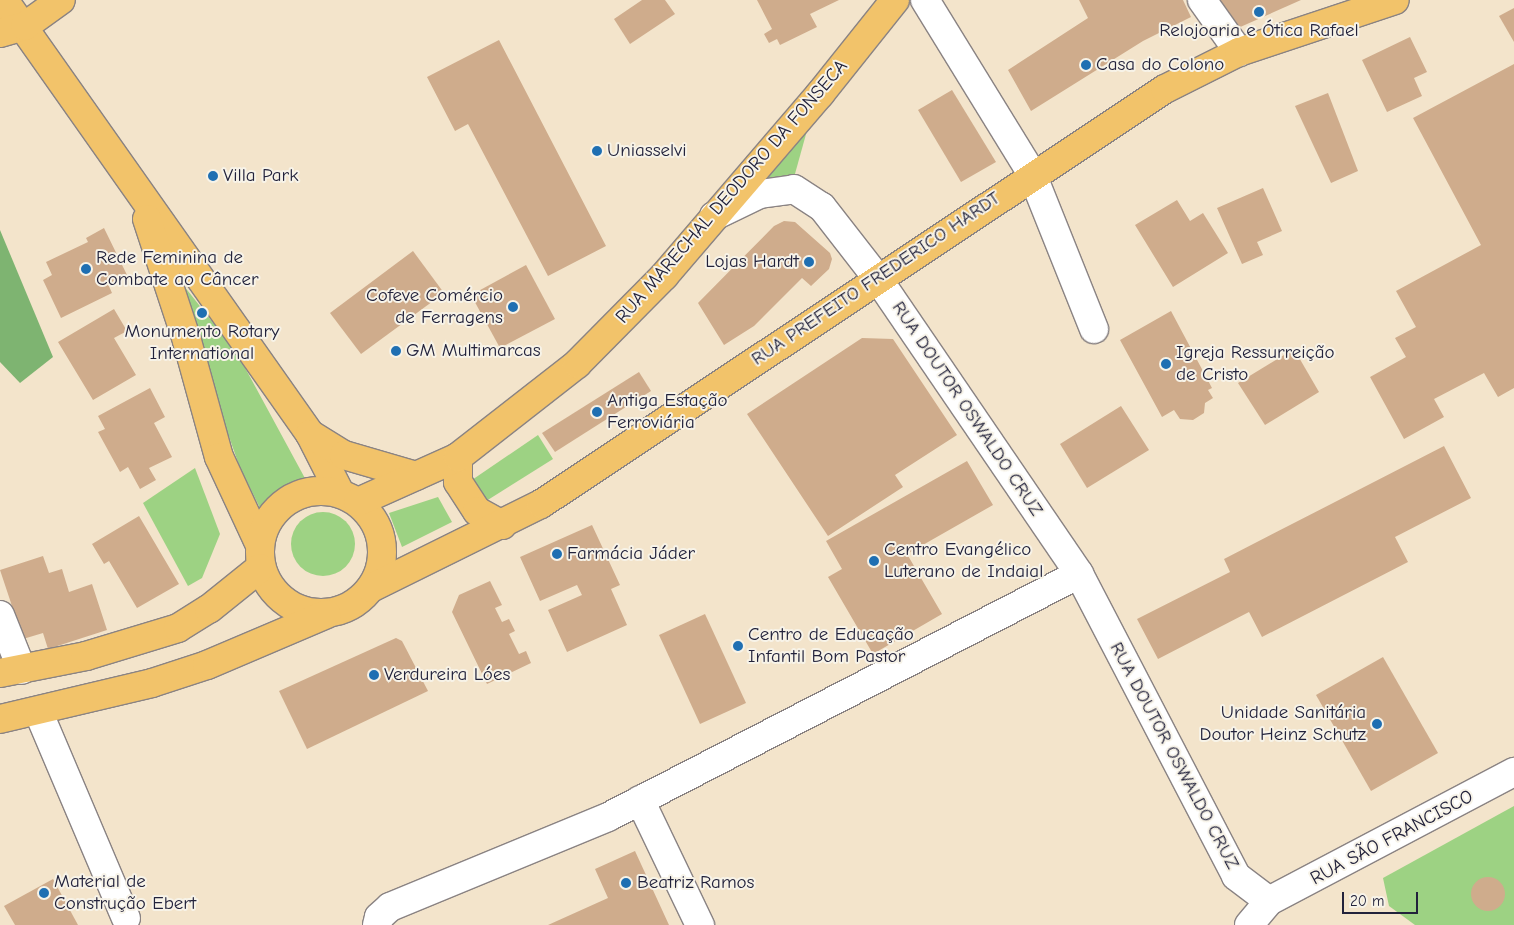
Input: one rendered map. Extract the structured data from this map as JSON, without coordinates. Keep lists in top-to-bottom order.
{
  "streets": {
    "main road": ["RUA MARECHAL DEODORO DA FONSECA", "RUA PREFEITO FREDERICO HARDT"],
    "street": ["RUA DOUTOR OSWALDO CRUZ", "RUA SÃO FRANCISCO"]
  },
  "crossings": [
    ["RUA MARECHAL DEODORO DA FONSECA", "RUA PREFEITO FREDERICO HARDT"],
    ["RUA MARECHAL DEODORO DA FONSECA", "RUA DOUTOR OSWALDO CRUZ"],
    ["RUA PREFEITO FREDERICO HARDT", "RUA DOUTOR OSWALDO CRUZ"],
    ["RUA DOUTOR OSWALDO CRUZ", "RUA SÃO FRANCISCO"]
  ],
  "places": [
    "Relojoaria e Ótica Rafael",
    "Casa do Colono",
    "Uniasselvi",
    "Villa Park",
    "Lojas Hardt",
    "Rede Feminina de Combate ao Câncer",
    "Cofeve Comércio de Ferragens",
    "Monumento Rotary International",
    "GM Multimarcas",
    "Igreja Ressurreição de Cristo",
    "Antiga Estação Ferroviária",
    "Farmácia Jáder",
    "Centro Evangélico Luterano de Indaial",
    "Centro de Educação Infantil Bom Pastor",
    "Verdureira Lóes",
    "Unidade Sanitária Doutor Heinz Schutz",
    "Beatriz Ramos",
    "Material de Construção Ebert"
  ],
  "scale_bar": "20 m"
}
